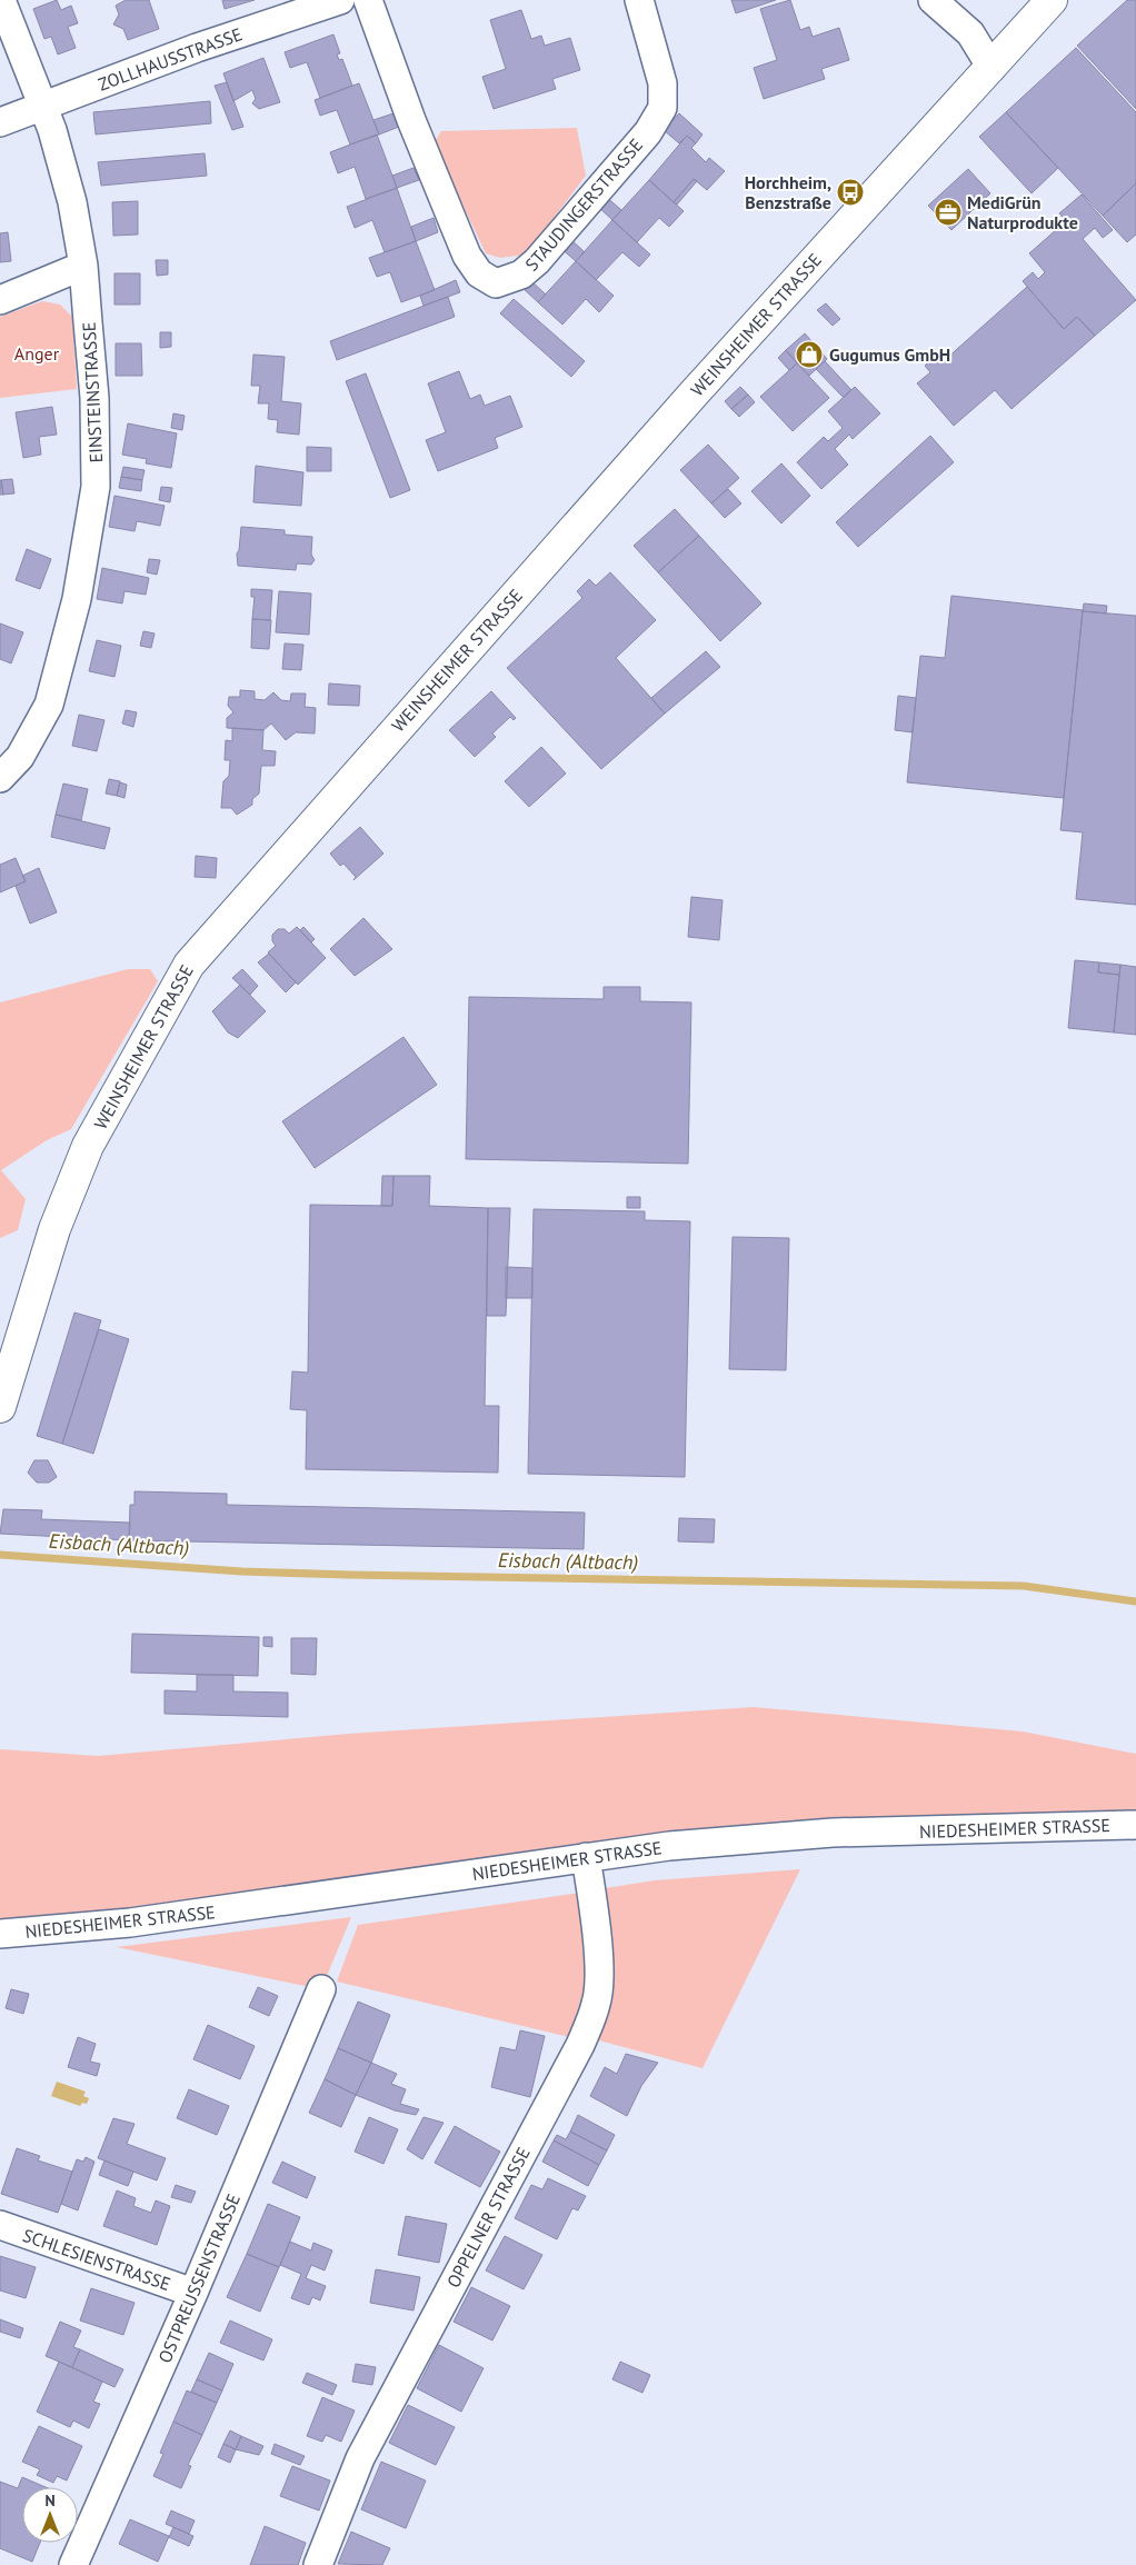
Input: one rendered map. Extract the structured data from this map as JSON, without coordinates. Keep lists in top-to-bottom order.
{
  "streets": {
    "main road": ["WEINSHEIMER STRASSE"],
    "street": [
      "ZOLLHAUSSTRASSE",
      "STAUDINGERSTRASSE",
      "EINSTEINSTRASSE",
      "NIEDESHEIMER STRASSE",
      "OPPELNER STRASSE",
      "SCHLESIENSTRASSE",
      "OSTPREUSSENSTRASSE"
    ]
  },
  "crossings": [
    ["ZOLLHAUSSTRASSE", "EINSTEINSTRASSE"],
    ["NIEDESHEIMER STRASSE", "OPPELNER STRASSE"],
    ["SCHLESIENSTRASSE", "OSTPREUSSENSTRASSE"]
  ],
  "water": ["Eisbach (Altbach)"],
  "parks": ["Anger"],
  "places": {
    "bus stop": ["Horchheim, Benzstraße"],
    "office": ["MediGrün Naturprodukte"],
    "shop": ["Gugumus GmbH"]
  },
  "north": "top"
}
